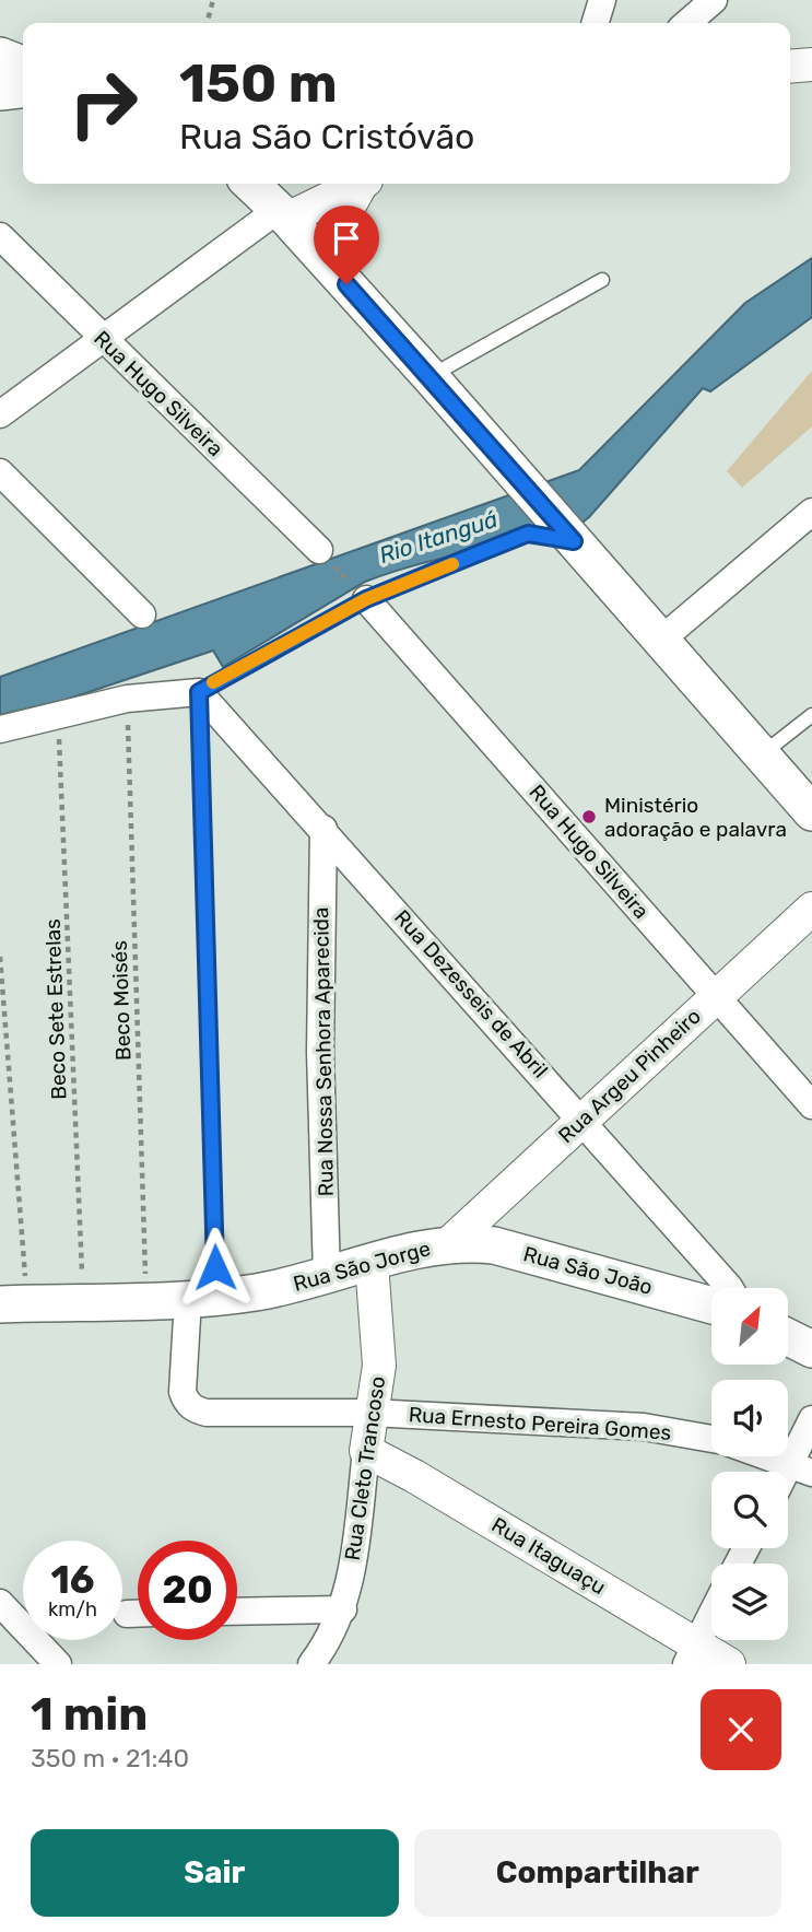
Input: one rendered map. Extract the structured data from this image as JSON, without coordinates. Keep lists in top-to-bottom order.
{
  "streets": {
    "main road": ["Rua São Jorge", "Rua São João"],
    "street": [
      "Rua Hugo Silveira",
      "Rua Dezesseis de Abril",
      "Rua Nossa Senhora Aparecida",
      "Rua Argeu Pinheiro",
      "Rua Ernesto Pereira Gomes",
      "Rua Cleto Trancoso",
      "Rua Itaguaçu"
    ],
    "path": ["Beco Moisés", "Beco Sete Estrelas"]
  },
  "crossings": [
    ["Rua Hugo Silveira", "Rua Argeu Pinheiro"],
    ["Rua Dezesseis de Abril", "Rua Nossa Senhora Aparecida"],
    ["Rua Dezesseis de Abril", "Rua Argeu Pinheiro"],
    ["Beco Moisés", "Rua São Jorge"],
    ["Beco Sete Estrelas", "Rua São Jorge"],
    ["Rua Nossa Senhora Aparecida", "Rua São Jorge"],
    ["Rua Argeu Pinheiro", "Rua São Jorge"],
    ["Rua Argeu Pinheiro", "Rua São João"],
    ["Rua São Jorge", "Rua São João"],
    ["Rua São Jorge", "Rua Ernesto Pereira Gomes"],
    ["Rua São Jorge", "Rua Cleto Trancoso"],
    ["Rua Ernesto Pereira Gomes", "Rua Cleto Trancoso"],
    ["Rua Cleto Trancoso", "Rua Itaguaçu"]
  ],
  "water": ["Rio Itanguá"],
  "places": ["Ministério adoração e palavra"],
  "north": "top right",
  "page": {
    "turn": ["150 m", "Rua São Cristóvão"],
    "speed": "16 km/h",
    "limit": "20",
    "heading": ["1 min", "350 m · 21:40"],
    "buttons": ["Sair", "Compartilhar"]
  }
}
